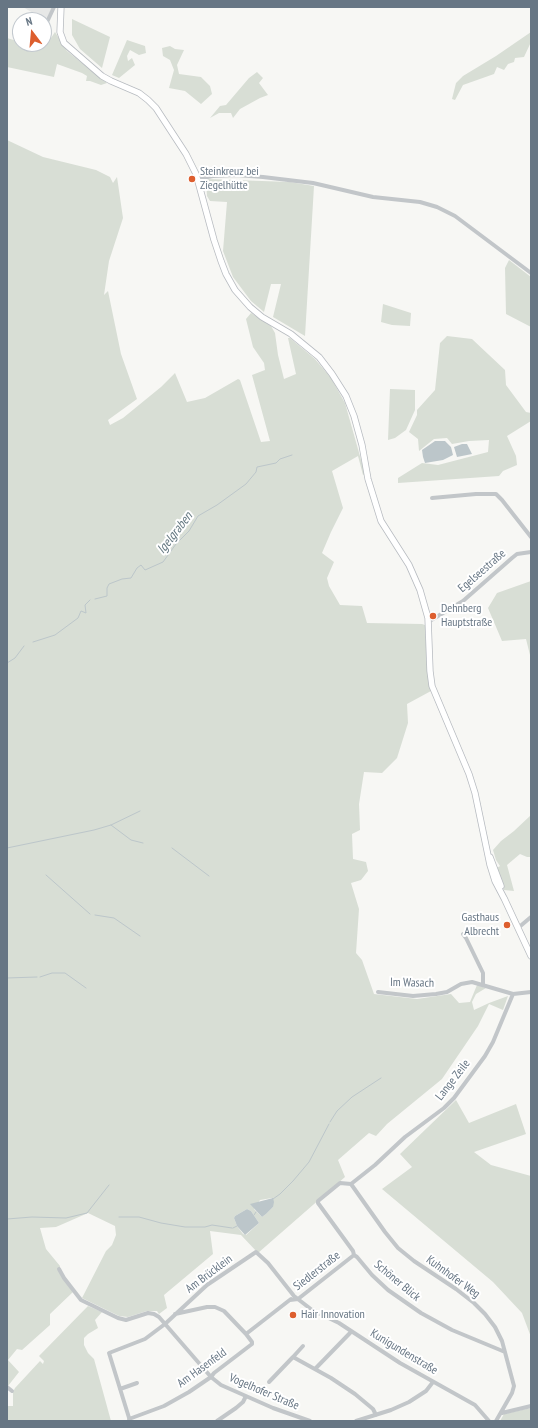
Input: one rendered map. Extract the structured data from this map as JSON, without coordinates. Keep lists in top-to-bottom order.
{
  "streets": {
    "street": [
      "Egelseestraße",
      "Im Wasach",
      "Lange Zeile",
      "Siedlerstraße",
      "Am Brücklein",
      "Kuhnhofer Weg",
      "Schöner Blick",
      "Kunigundenstraße",
      "Am Hasenfeld",
      "Vogelhofer Straße"
    ]
  },
  "crossings": [
    ["Im Wasach", "Lange Zeile"],
    ["Lange Zeile", "Kuhnhofer Weg"],
    ["Lange Zeile", "Schöner Blick"],
    ["Siedlerstraße", "Schöner Blick"],
    ["Siedlerstraße", "Kunigundenstraße"],
    ["Siedlerstraße", "Am Hasenfeld"],
    ["Am Brücklein", "Kunigundenstraße"],
    ["Am Brücklein", "Vogelhofer Straße"],
    ["Kuhnhofer Weg", "Schöner Blick"],
    ["Am Hasenfeld", "Vogelhofer Straße"]
  ],
  "water": ["Igelgraben"],
  "places": [
    "Steinkreuz bei Ziegelhütte",
    "Dehnberg Hauptstraße",
    "Gasthaus Albrecht",
    "Hair Innovation"
  ],
  "north": "top"
}
